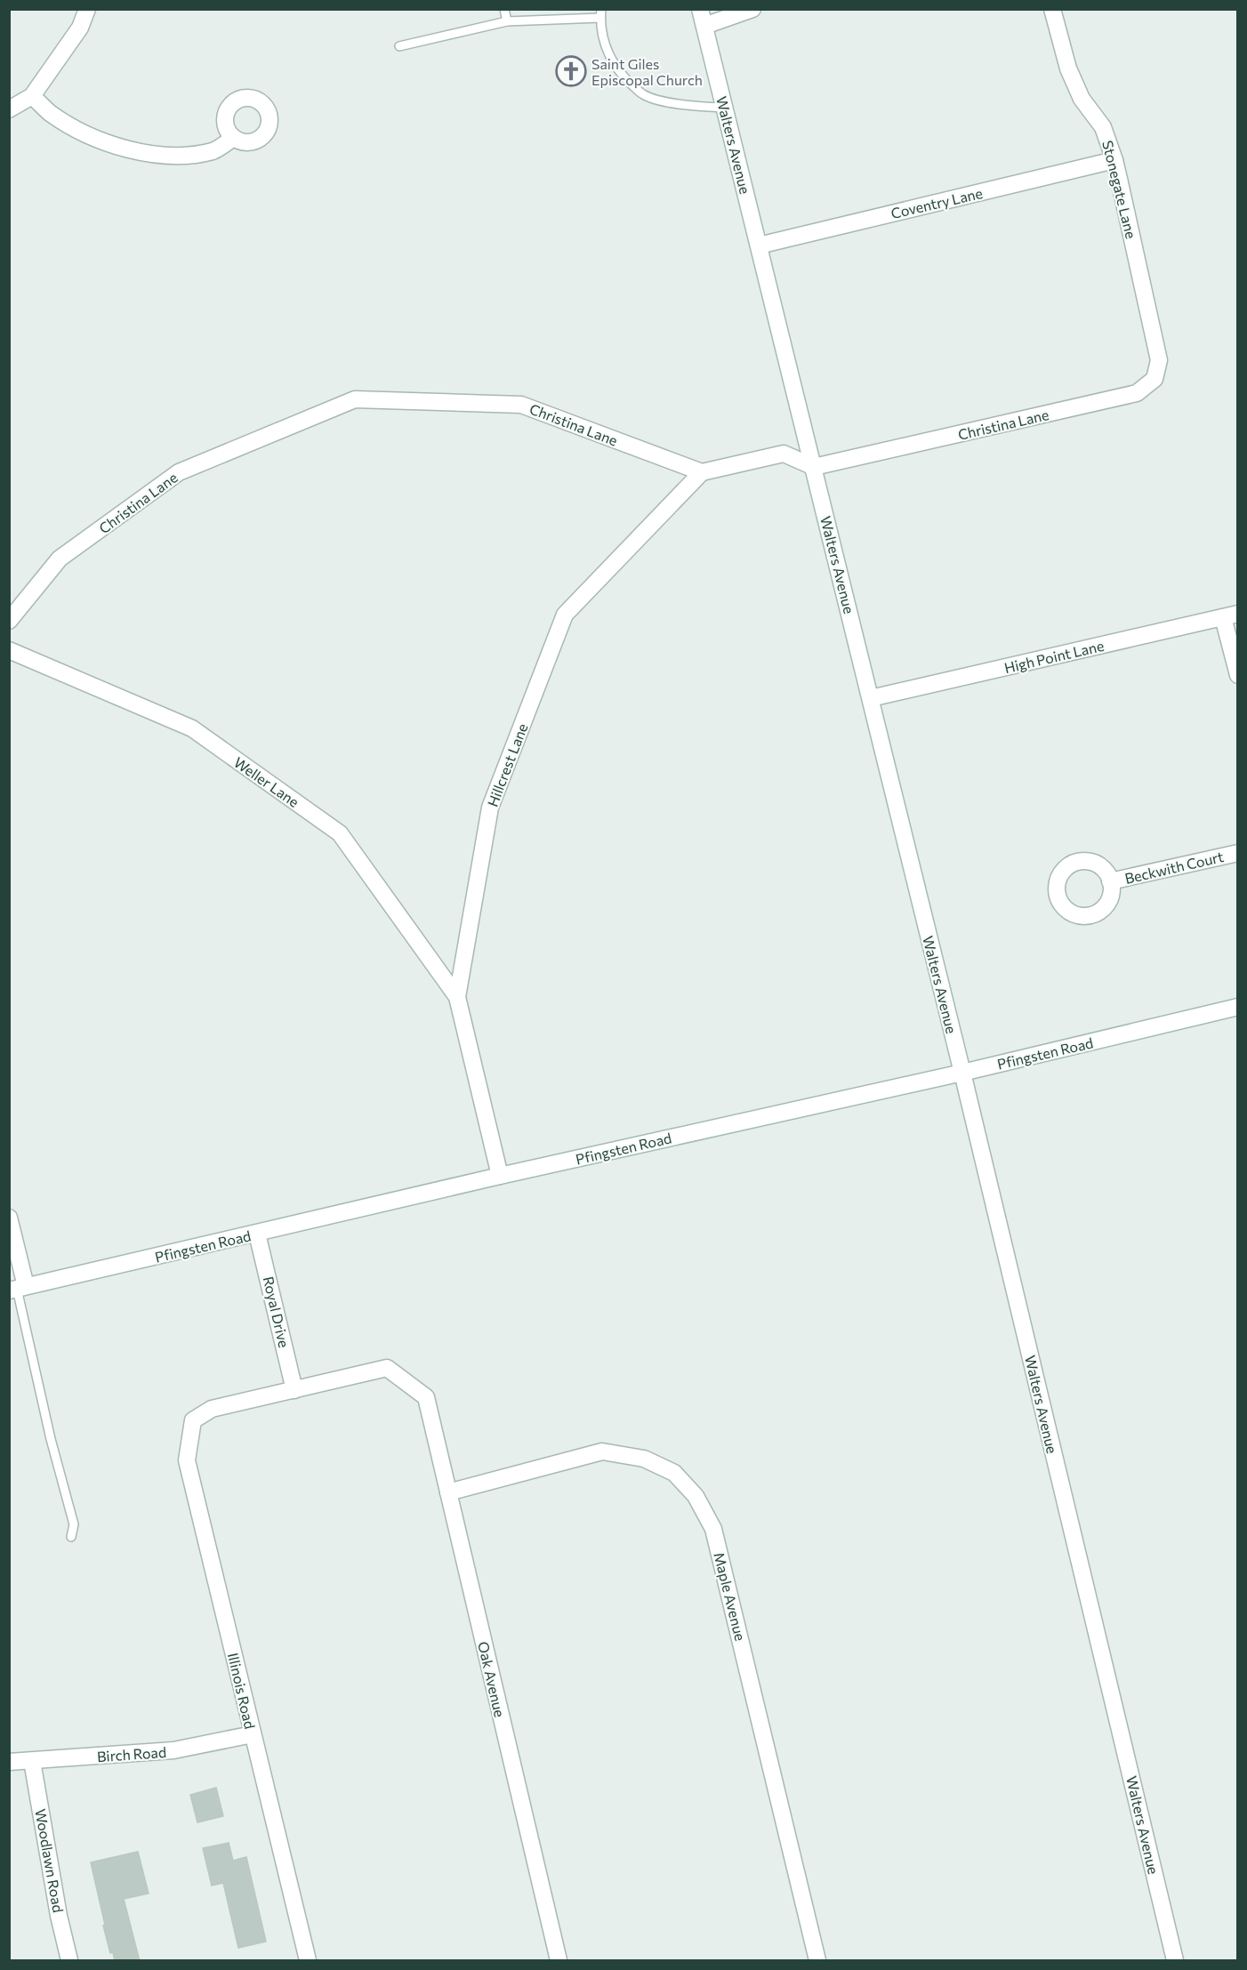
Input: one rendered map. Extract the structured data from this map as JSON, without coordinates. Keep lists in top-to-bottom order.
{
  "streets": {
    "street": [
      "Walters Avenue",
      "Stonegate Lane",
      "Coventry Lane",
      "Christina Lane",
      "High Point Lane",
      "Hillcrest Lane",
      "Weller Lane",
      "Beckwith Court",
      "Pfingsten Road",
      "Royal Drive",
      "Maple Avenue",
      "Oak Avenue",
      "Illinois Road",
      "Birch Road",
      "Woodlawn Road"
    ]
  },
  "crossings": [
    ["Walters Avenue", "Coventry Lane"],
    ["Walters Avenue", "Christina Lane"],
    ["Walters Avenue", "High Point Lane"],
    ["Walters Avenue", "Pfingsten Road"],
    ["Stonegate Lane", "Coventry Lane"],
    ["Stonegate Lane", "Christina Lane"],
    ["Christina Lane", "Hillcrest Lane"],
    ["Hillcrest Lane", "Weller Lane"],
    ["Hillcrest Lane", "Pfingsten Road"],
    ["Pfingsten Road", "Royal Drive"],
    ["Royal Drive", "Oak Avenue"],
    ["Royal Drive", "Illinois Road"],
    ["Maple Avenue", "Oak Avenue"],
    ["Oak Avenue", "Illinois Road"],
    ["Illinois Road", "Birch Road"],
    ["Birch Road", "Woodlawn Road"]
  ],
  "places": {
    "church": ["Saint Giles Episcopal Church"]
  }
}
